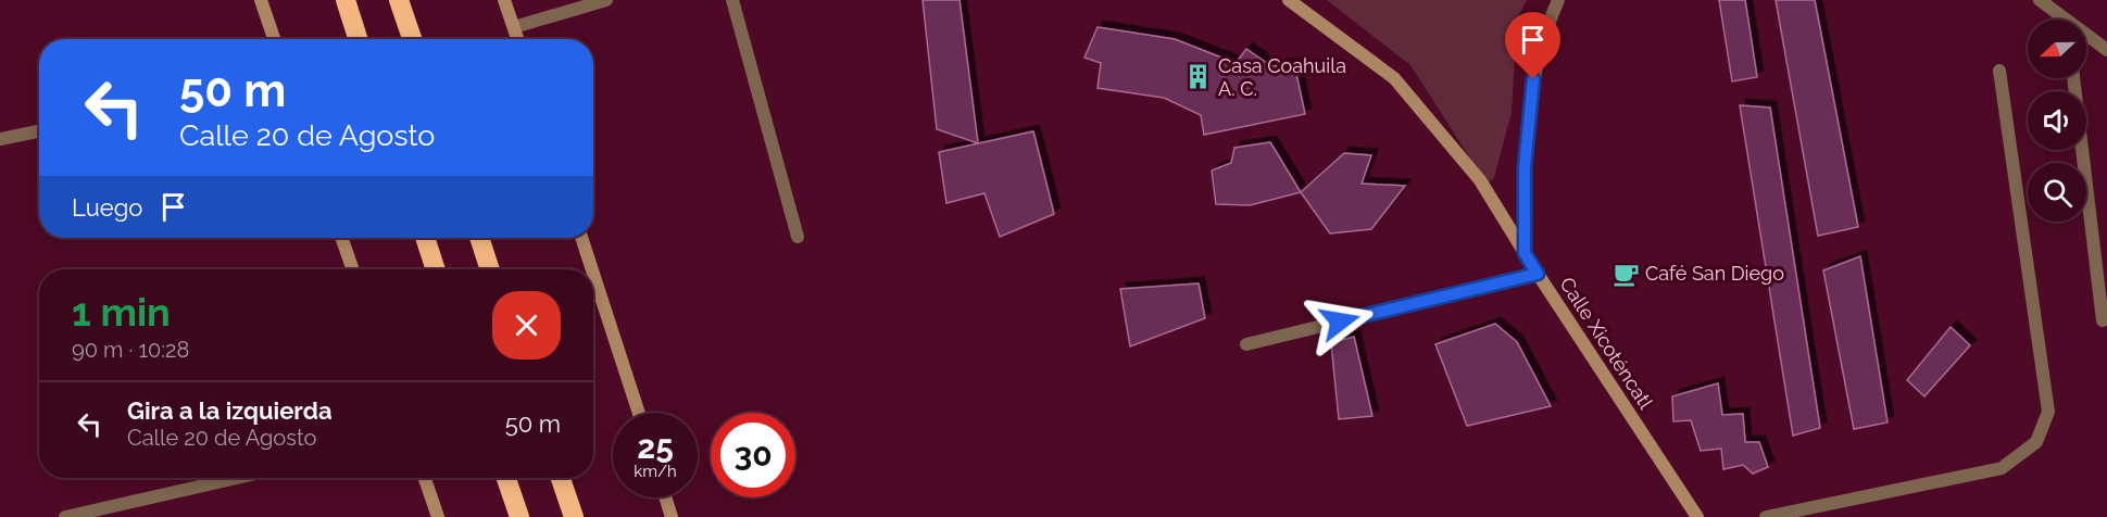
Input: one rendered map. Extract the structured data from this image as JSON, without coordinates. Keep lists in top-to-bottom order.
{
  "streets": {
    "street": ["Calle Xicoténcatl"]
  },
  "places": {
    "building": ["Casa Coahuila A. C."],
    "cafe": ["Café San Diego"]
  },
  "north": "left",
  "page": {
    "turn": ["50 m", "Calle 20 de Agosto"],
    "then": "Luego",
    "heading": ["1 min", "90 m · 10:28"],
    "list": [
      {
        "name": "Gira a la izquierda",
        "note": "Calle 20 de Agosto",
        "value": "50 m"
      }
    ],
    "speed": "25 km/h",
    "limit": "30"
  }
}
